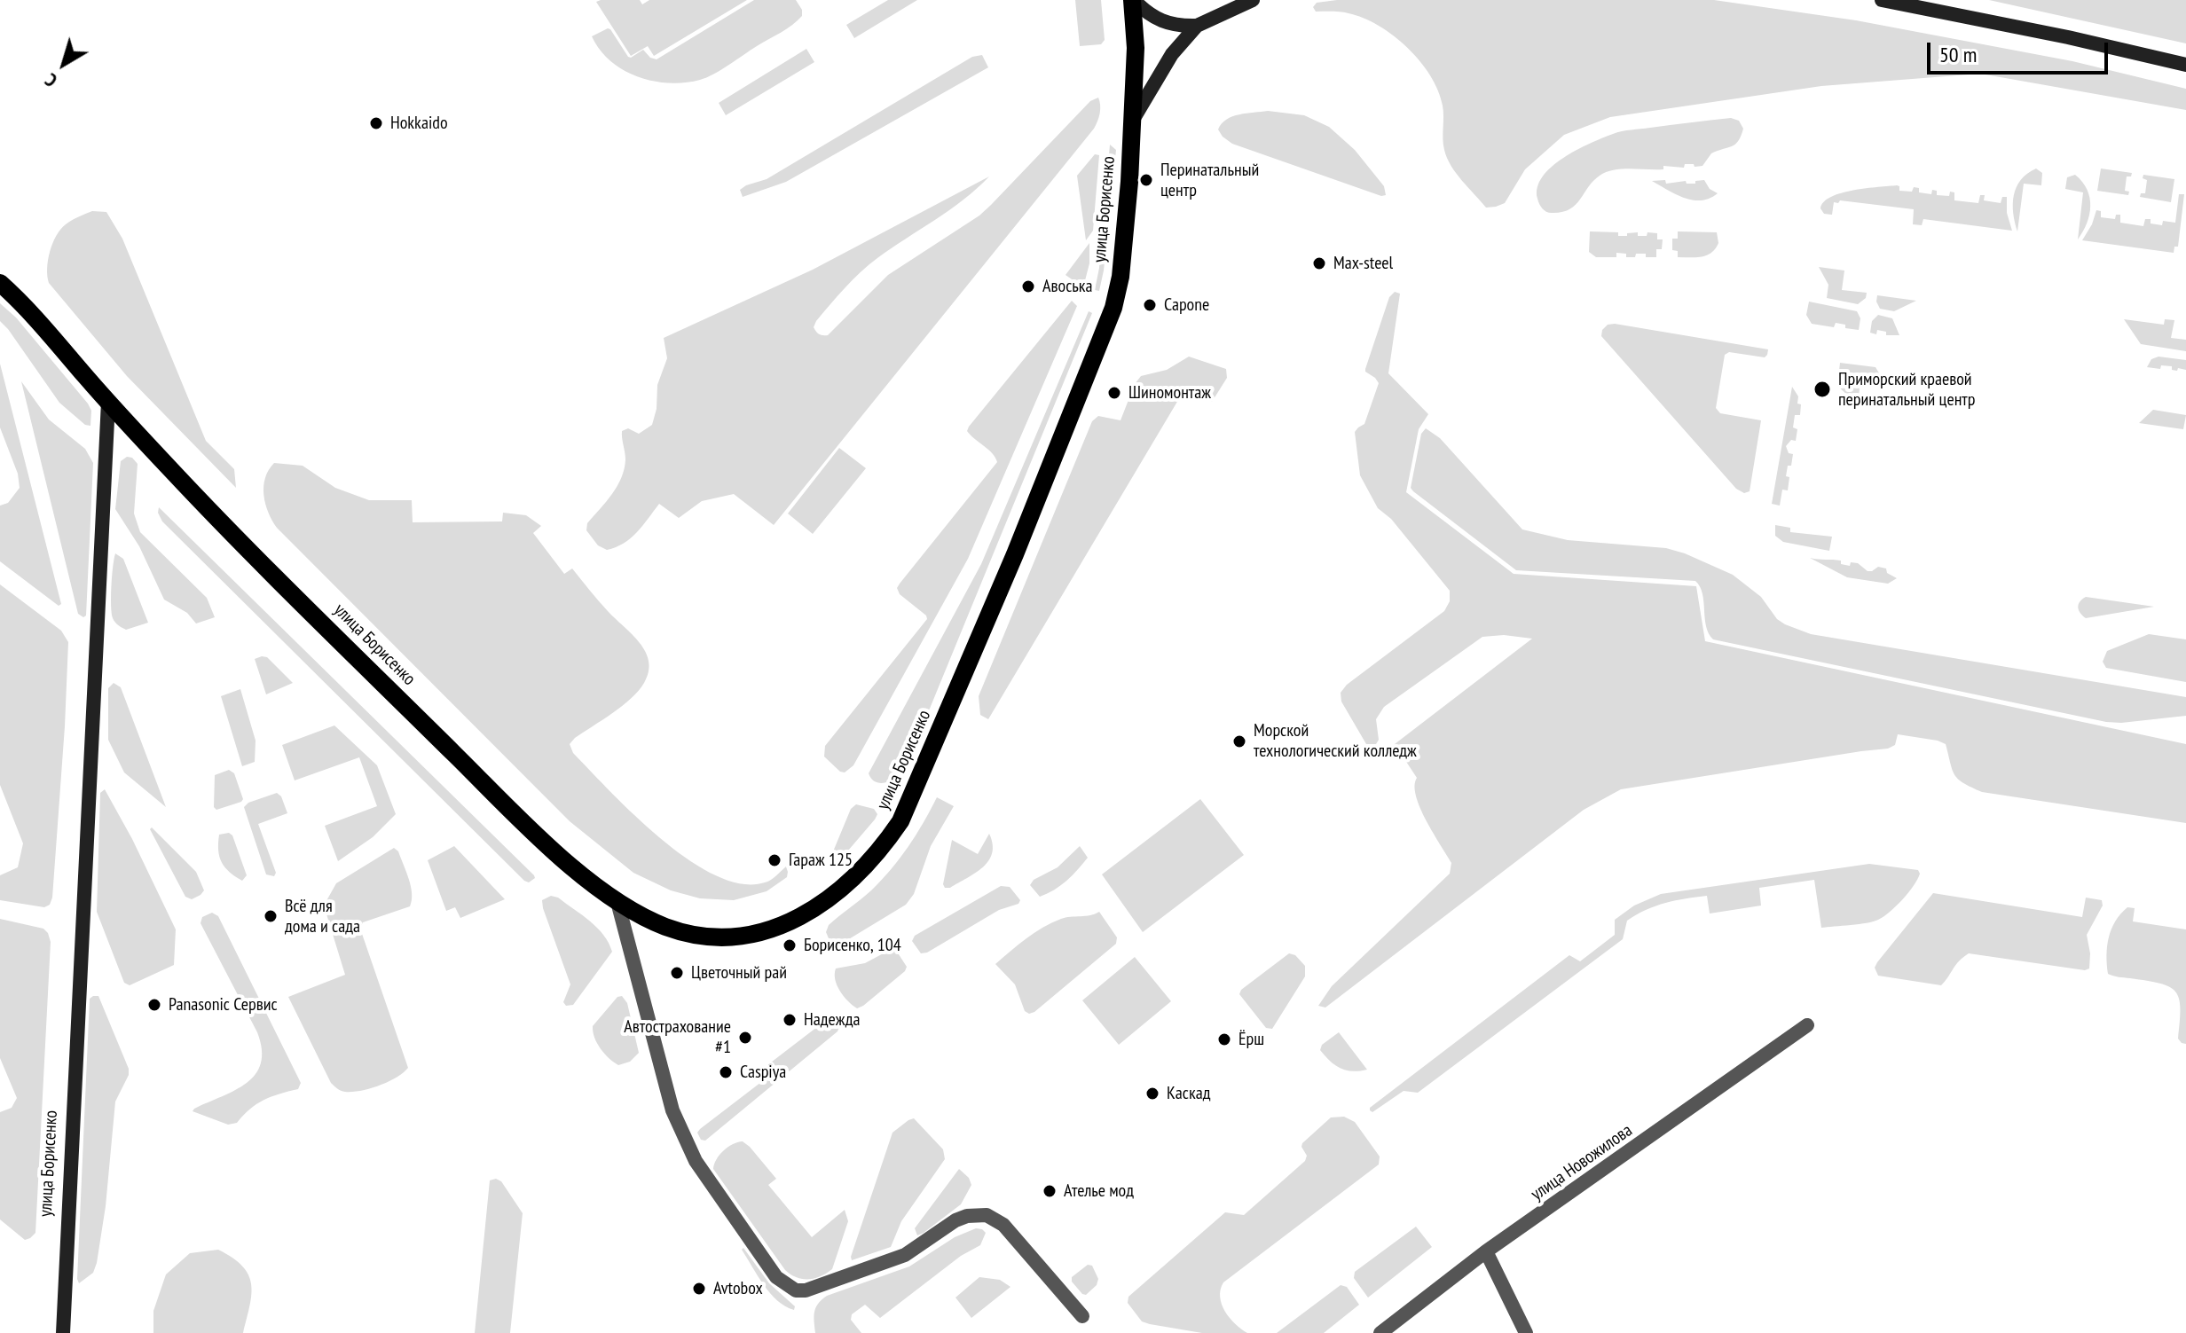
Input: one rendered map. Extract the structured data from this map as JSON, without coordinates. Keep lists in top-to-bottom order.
{
  "streets": {
    "main road": ["улица Борисенко"],
    "street": ["улица Новожилова"]
  },
  "places": [
    "Hokkaido",
    "Перинатальный центр",
    "Max-steel",
    "Авоська",
    "Capone",
    "Приморский краевой перинатальный центр",
    "Шиномонтаж",
    "Морской технологический колледж",
    "Гараж 125",
    "Всё для дома и сада",
    "Борисенко, 104",
    "Цветочный рай",
    "Panasonic Сервис",
    "Надежда",
    "Автострахование #1",
    "Ёрш",
    "Caspiya",
    "Каскад",
    "Ателье мод",
    "Avtobox"
  ],
  "scale_bar": "50 m",
  "north": "bottom left"
}
